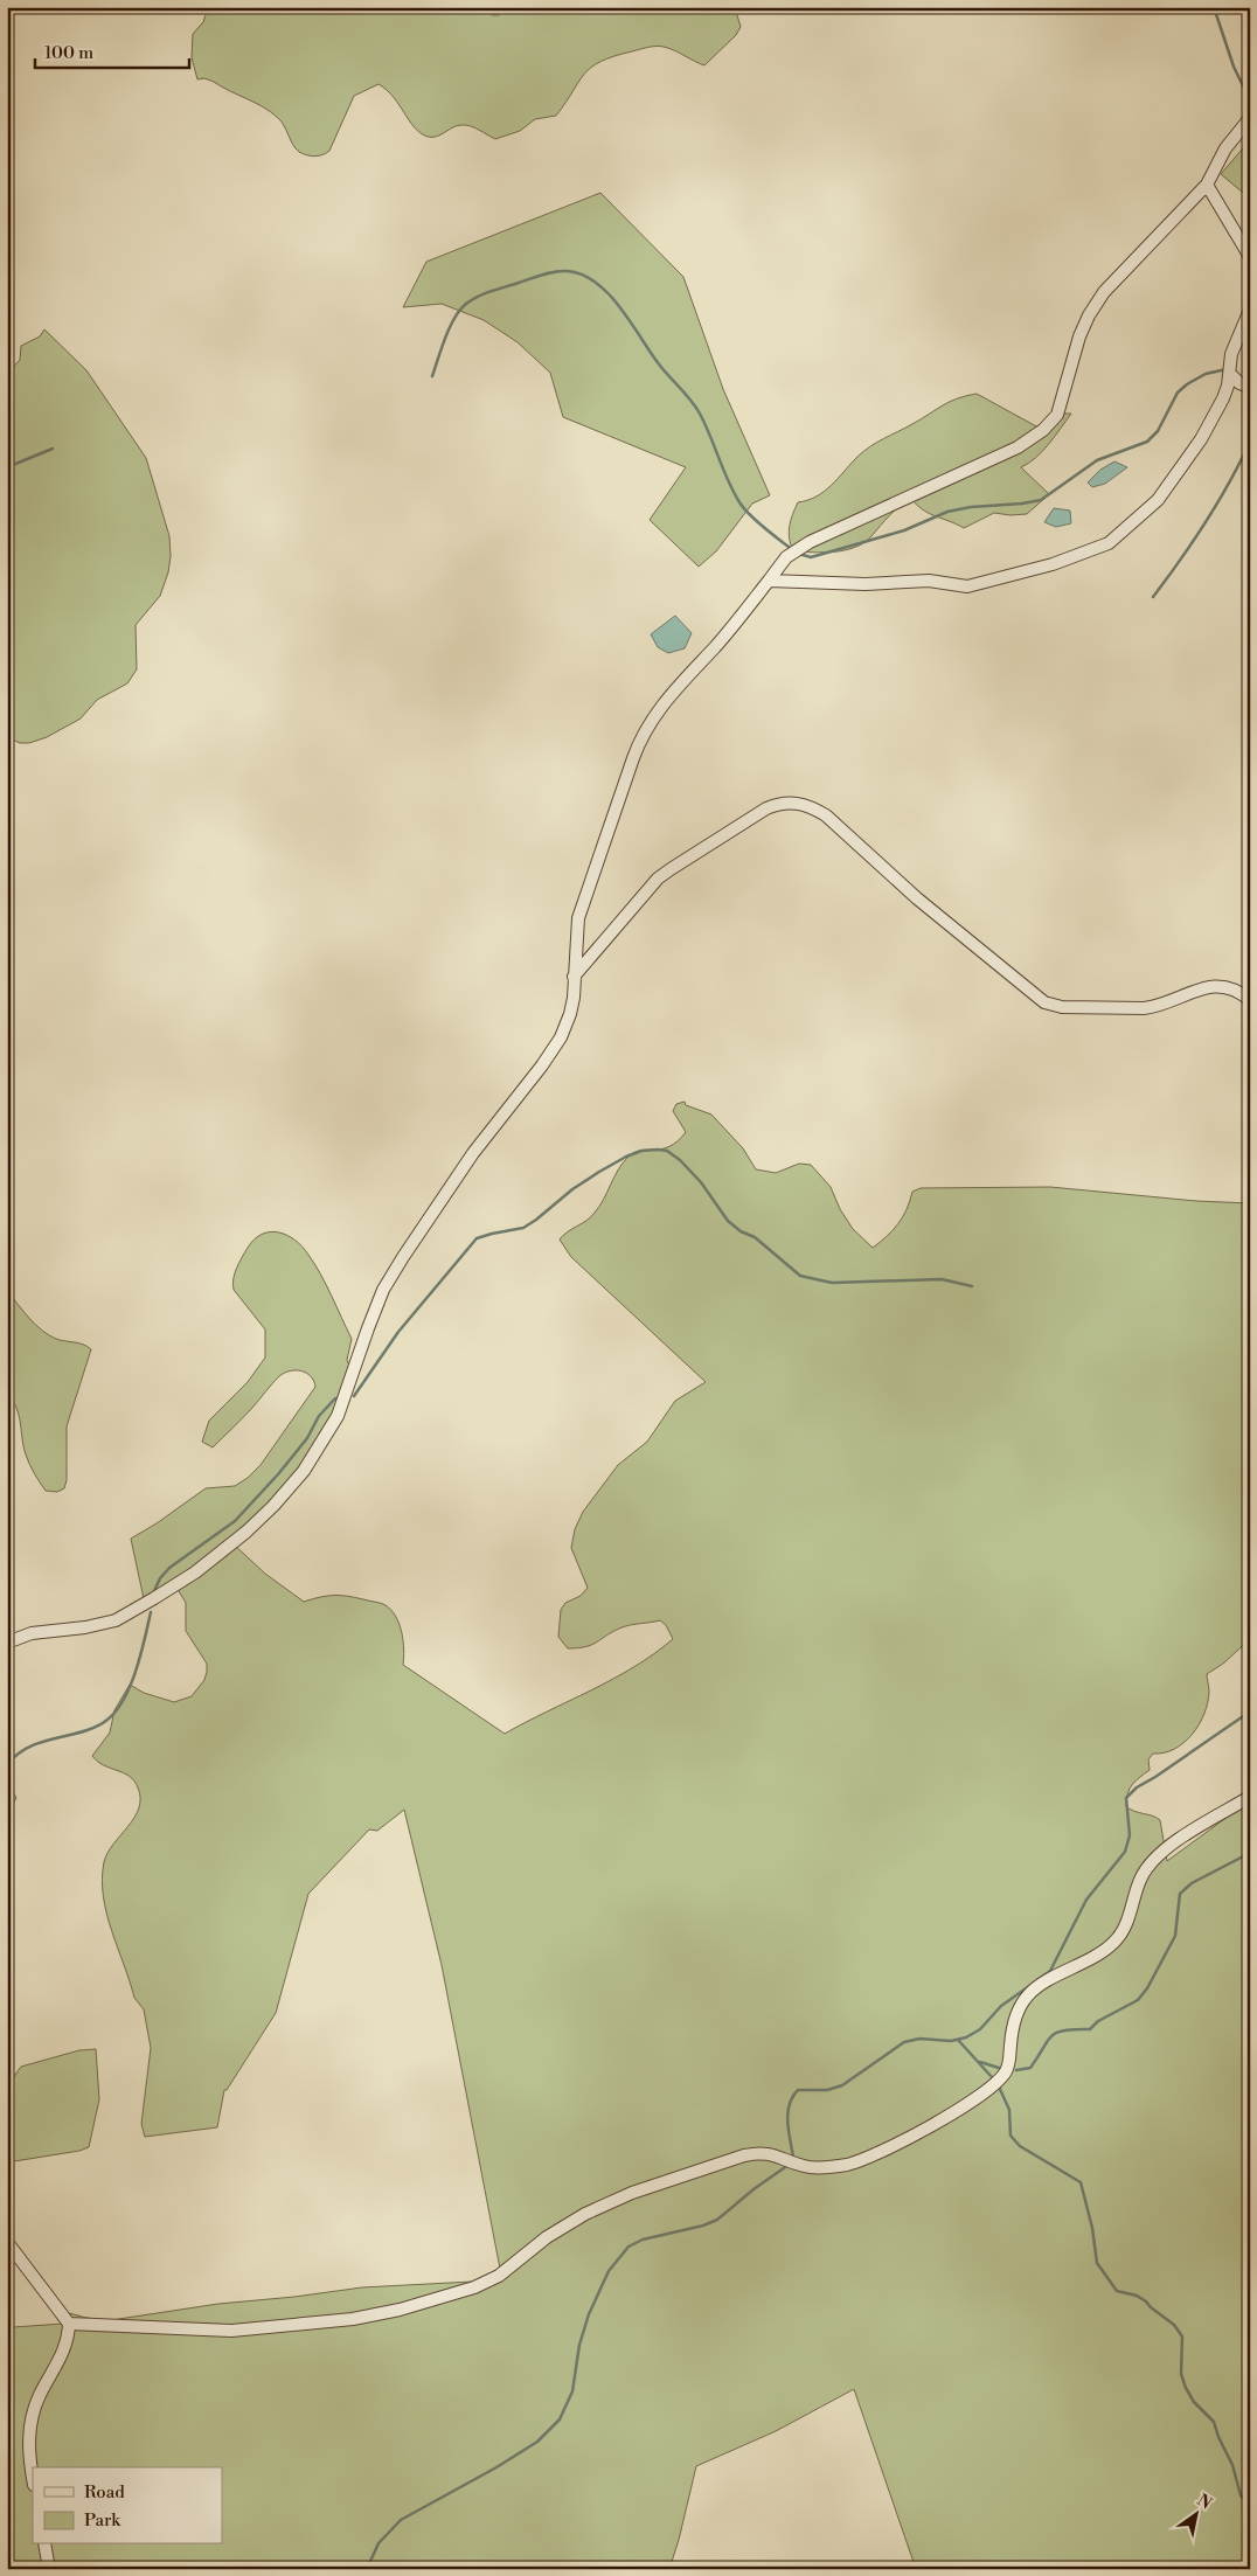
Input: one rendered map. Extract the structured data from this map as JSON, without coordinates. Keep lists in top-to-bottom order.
{
  "legend": ["Road", "Park"],
  "scale_bar": "100 m",
  "north": "top right"
}
